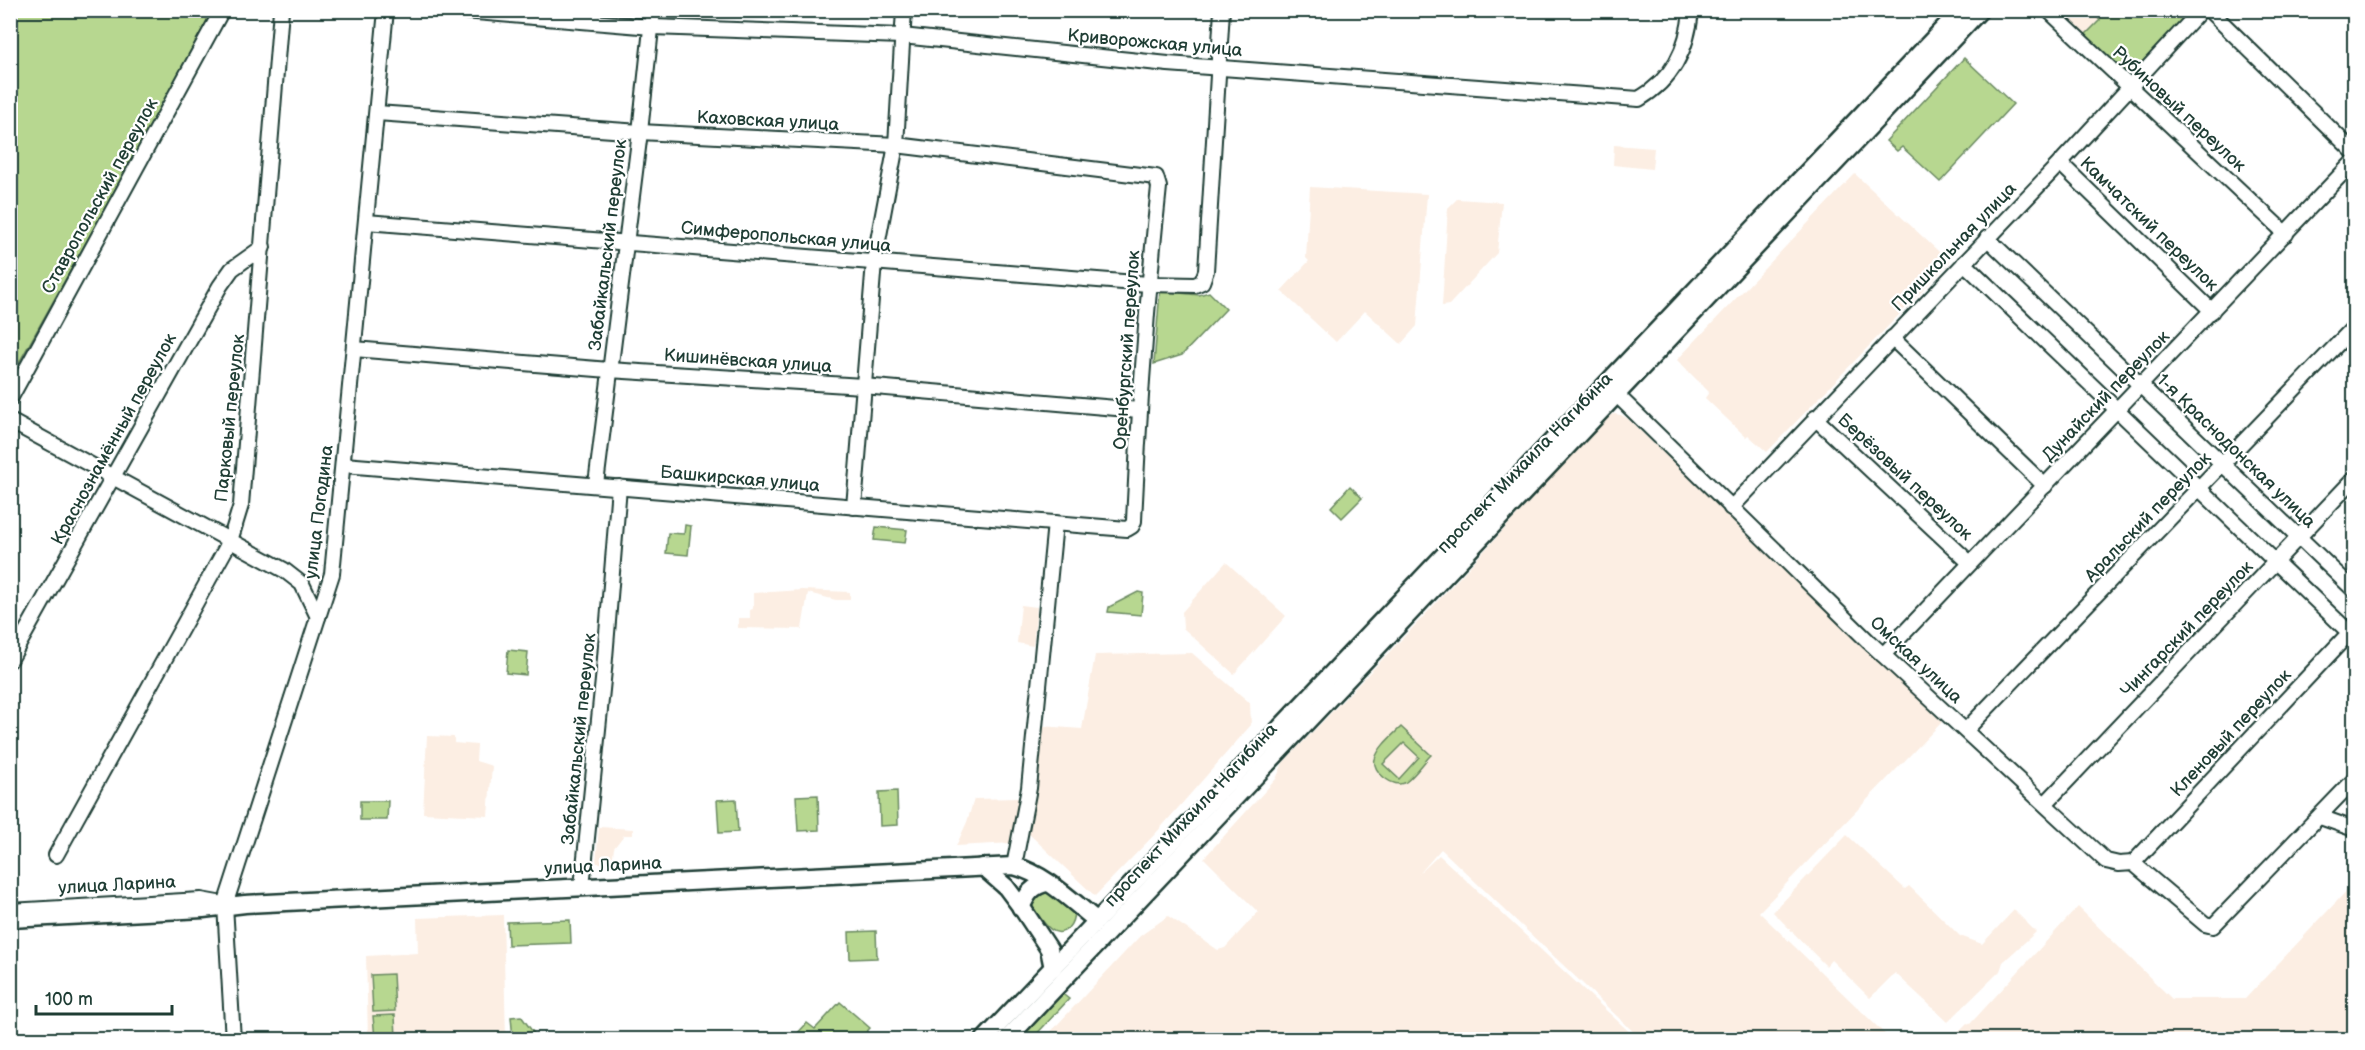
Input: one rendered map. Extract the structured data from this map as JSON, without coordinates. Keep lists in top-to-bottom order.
{
  "streets": {
    "main road": ["проспект Михаила Нагибина", "улица Ларина"],
    "street": [
      "Криворожская улица",
      "Рубиновый переулок",
      "Каховская улица",
      "Ставропольский переулок",
      "Камчатский переулок",
      "Симферопольская улица",
      "Забайкальский переулок",
      "Пришкольная улица",
      "Оренбургский переулок",
      "Кишинёвская улица",
      "Дунайский переулок",
      "Парковый переулок",
      "Краснознамённый переулок",
      "1-я Краснодонская улица",
      "Берёзовый переулок",
      "Башкирская улица",
      "улица Погодина",
      "Аральский переулок",
      "Чингарский переулок",
      "Омская улица",
      "Кленовый переулок"
    ]
  },
  "crossings": [
    ["Криворожская улица", "Симферопольская улица"],
    ["Криворожская улица", "Забайкальский переулок"],
    ["Рубиновый переулок", "Пришкольная улица"],
    ["Рубиновый переулок", "Дунайский переулок"],
    ["Каховская улица", "Забайкальский переулок"],
    ["Каховская улица", "Оренбургский переулок"],
    ["Каховская улица", "улица Погодина"],
    ["Камчатский переулок", "Пришкольная улица"],
    ["Камчатский переулок", "Дунайский переулок"],
    ["Симферопольская улица", "Забайкальский переулок"],
    ["Симферопольская улица", "Оренбургский переулок"],
    ["Симферопольская улица", "улица Погодина"],
    ["Забайкальский переулок", "Кишинёвская улица"],
    ["Забайкальский переулок", "Башкирская улица"],
    ["Забайкальский переулок", "улица Ларина"],
    ["Пришкольная улица", "1-я Краснодонская улица"],
    ["Пришкольная улица", "Берёзовый переулок"],
    ["Пришкольная улица", "Омская улица"],
    ["Оренбургский переулок", "Кишинёвская улица"],
    ["Оренбургский переулок", "Башкирская улица"],
    ["Кишинёвская улица", "улица Погодина"],
    ["Дунайский переулок", "1-я Краснодонская улица"],
    ["Дунайский переулок", "Берёзовый переулок"],
    ["Дунайский переулок", "Омская улица"],
    ["Парковый переулок", "Краснознамённый переулок"],
    ["1-я Краснодонская улица", "Аральский переулок"],
    ["1-я Краснодонская улица", "Чингарский переулок"],
    ["проспект Михаила Нагибина", "Омская улица"],
    ["Башкирская улица", "улица Погодина"],
    ["улица Погодина", "улица Ларина"],
    ["Аральский переулок", "Омская улица"],
    ["Чингарский переулок", "Омская улица"],
    ["Омская улица", "Кленовый переулок"]
  ],
  "scale_bar": "100 m"
}
